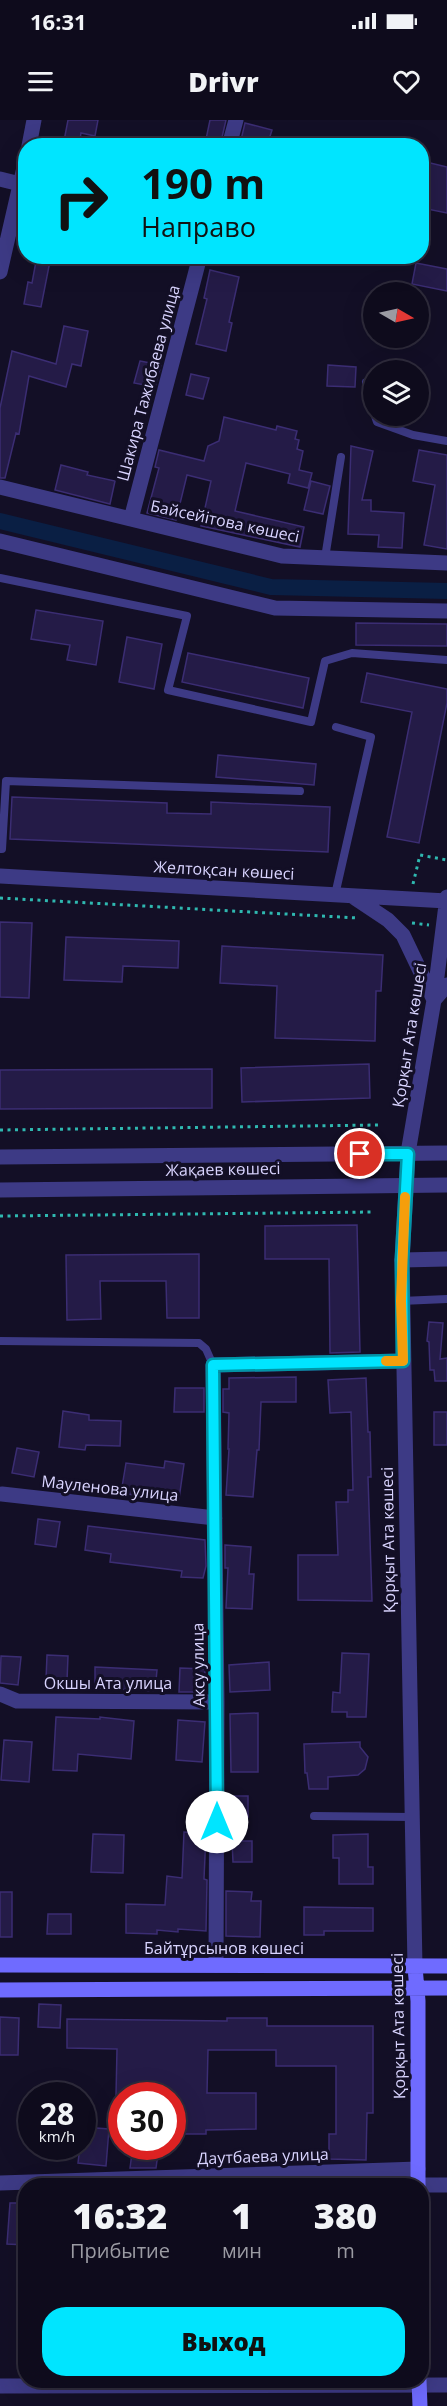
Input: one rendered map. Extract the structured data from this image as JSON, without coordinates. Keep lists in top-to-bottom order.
{
  "streets": {
    "main road": ["Қорқыт Ата көшесі", "Байтұрсынов көшесі"],
    "street": [
      "Шакира Тажибаева улица",
      "Байсейітова көшесі",
      "Желтоқсан көшесі",
      "Жақаев көшесі",
      "Мауленова улица",
      "Аксу улица",
      "Окшы Ата улица",
      "Даутбаева улица"
    ]
  },
  "crossings": [
    ["Шакира Тажибаева улица", "Байсейітова көшесі"],
    ["Желтоқсан көшесі", "Қорқыт Ата көшесі"],
    ["Қорқыт Ата көшесі", "Жақаев көшесі"],
    ["Қорқыт Ата көшесі", "Байтұрсынов көшесі"],
    ["Қорқыт Ата көшесі", "Даутбаева улица"],
    ["Мауленова улица", "Аксу улица"],
    ["Аксу улица", "Окшы Ата улица"],
    ["Аксу улица", "Байтұрсынов көшесі"]
  ],
  "north": "right",
  "page": {
    "status": "16:31",
    "header": "Drivr",
    "turn": ["190 m", "Направо"],
    "speed": "28 km/h",
    "limit": "30",
    "eta": [
      "16:32",
      "Прибытие",
      "1",
      "мин",
      "380",
      "m"
    ],
    "buttons": "Выход"
  }
}
